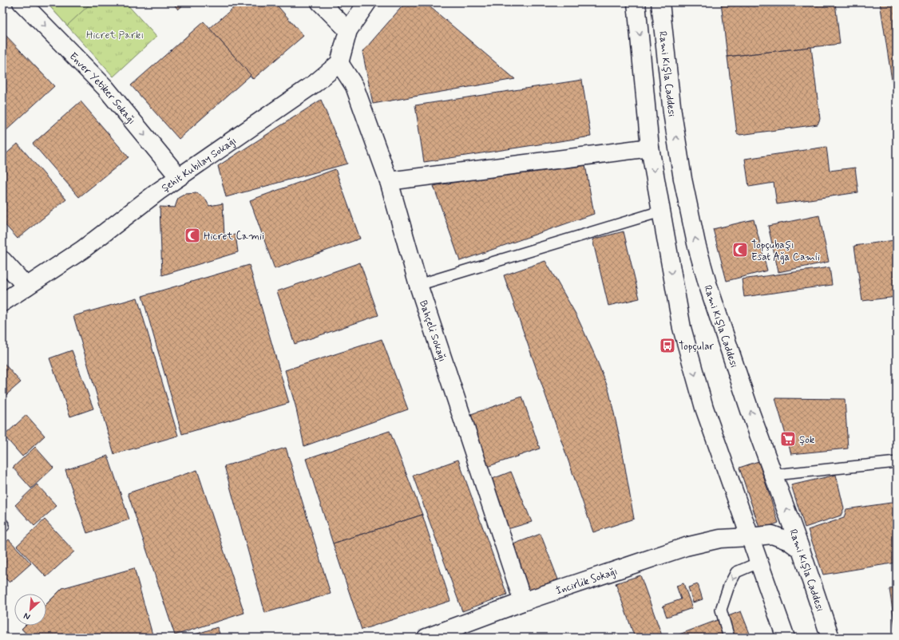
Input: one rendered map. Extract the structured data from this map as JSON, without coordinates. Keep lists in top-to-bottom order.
{
  "streets": {
    "street": [
      "Rami Kışla Caddesi",
      "Enver Yetiker Sokağı",
      "Şehit Kubilay Sokağı",
      "Bahçeli Sokağı",
      "İncirlik Sokağı"
    ]
  },
  "crossings": [
    ["Rami Kışla Caddesi", "İncirlik Sokağı"],
    ["Enver Yetiker Sokağı", "Şehit Kubilay Sokağı"],
    ["Şehit Kubilay Sokağı", "Bahçeli Sokağı"],
    ["Bahçeli Sokağı", "İncirlik Sokağı"]
  ],
  "one_way": ["Enver Yetiker Sokağı"],
  "parks": ["Hicret Parkı"],
  "places": {
    "mosque": ["Hicret Camii", "Topçubaşı Esat Ağa Camii"],
    "bus stop": ["Topçular"],
    "supermarket": ["Şok"]
  },
  "north": "bottom left"
}
